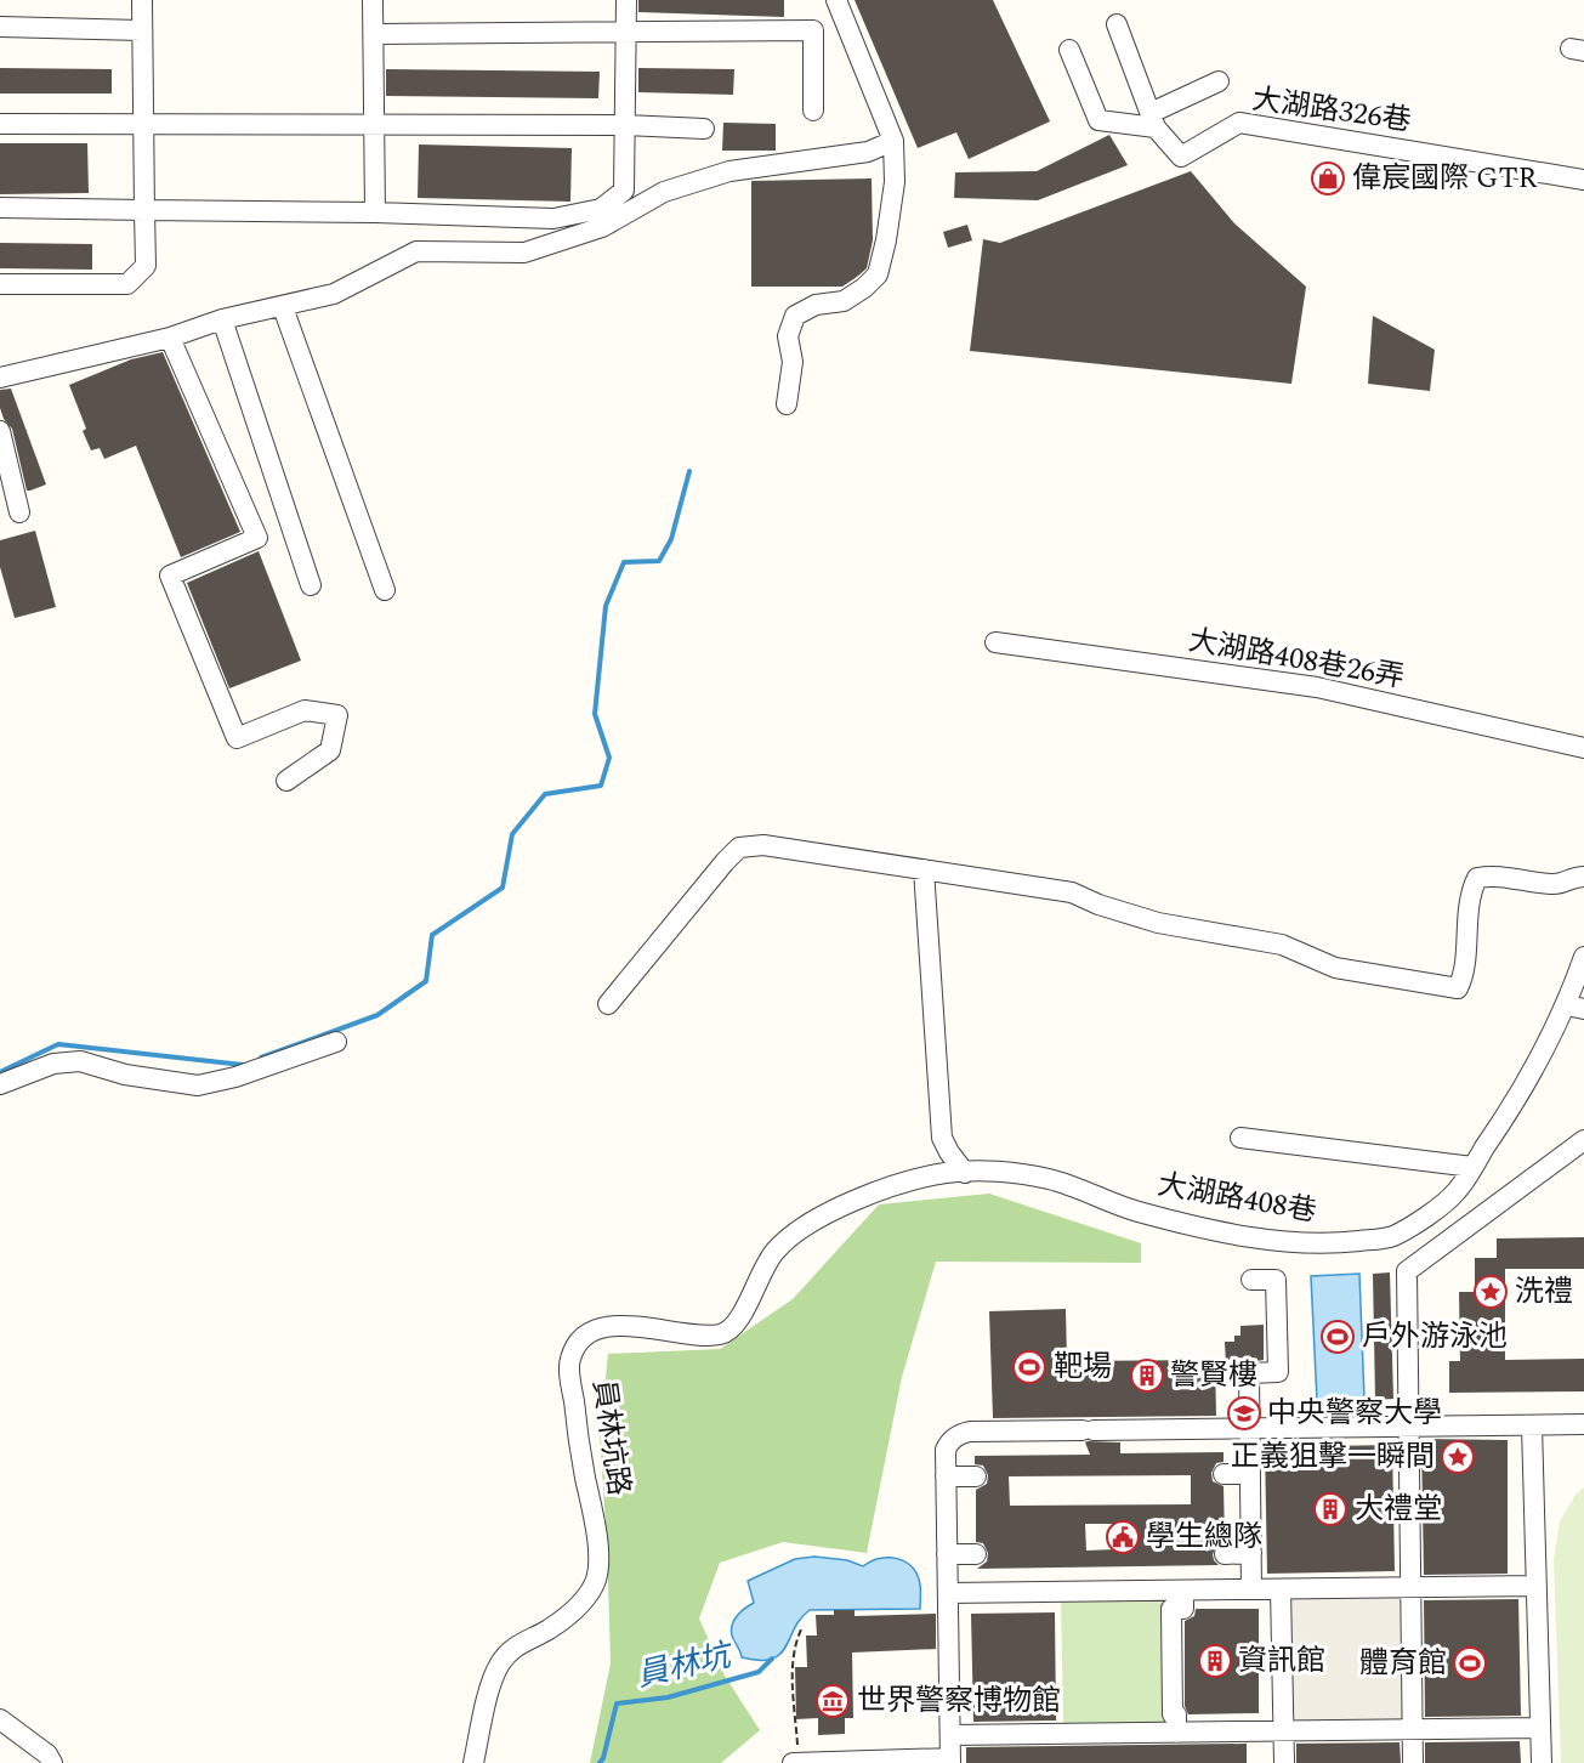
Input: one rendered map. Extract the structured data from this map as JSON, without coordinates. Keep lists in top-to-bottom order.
{
  "streets": {
    "street": [
      "大湖路326巷",
      "大湖路408巷26弄",
      "大湖路408巷",
      "員林坑路"
    ]
  },
  "crossings": [
    ["大湖路408巷", "員林坑路"]
  ],
  "water": ["員林坑"],
  "places": {
    "shop": ["偉宸國際 GTR"],
    "place": ["洗禮", "正義狙擊一瞬間"],
    "sports": ["戶外游泳池", "靶場", "體育館"],
    "building": ["警賢樓", "大禮堂", "資訊館"],
    "school or university": ["中央警察大學"],
    "public building": ["學生總隊"],
    "museum": ["世界警察博物館"]
  }
}
